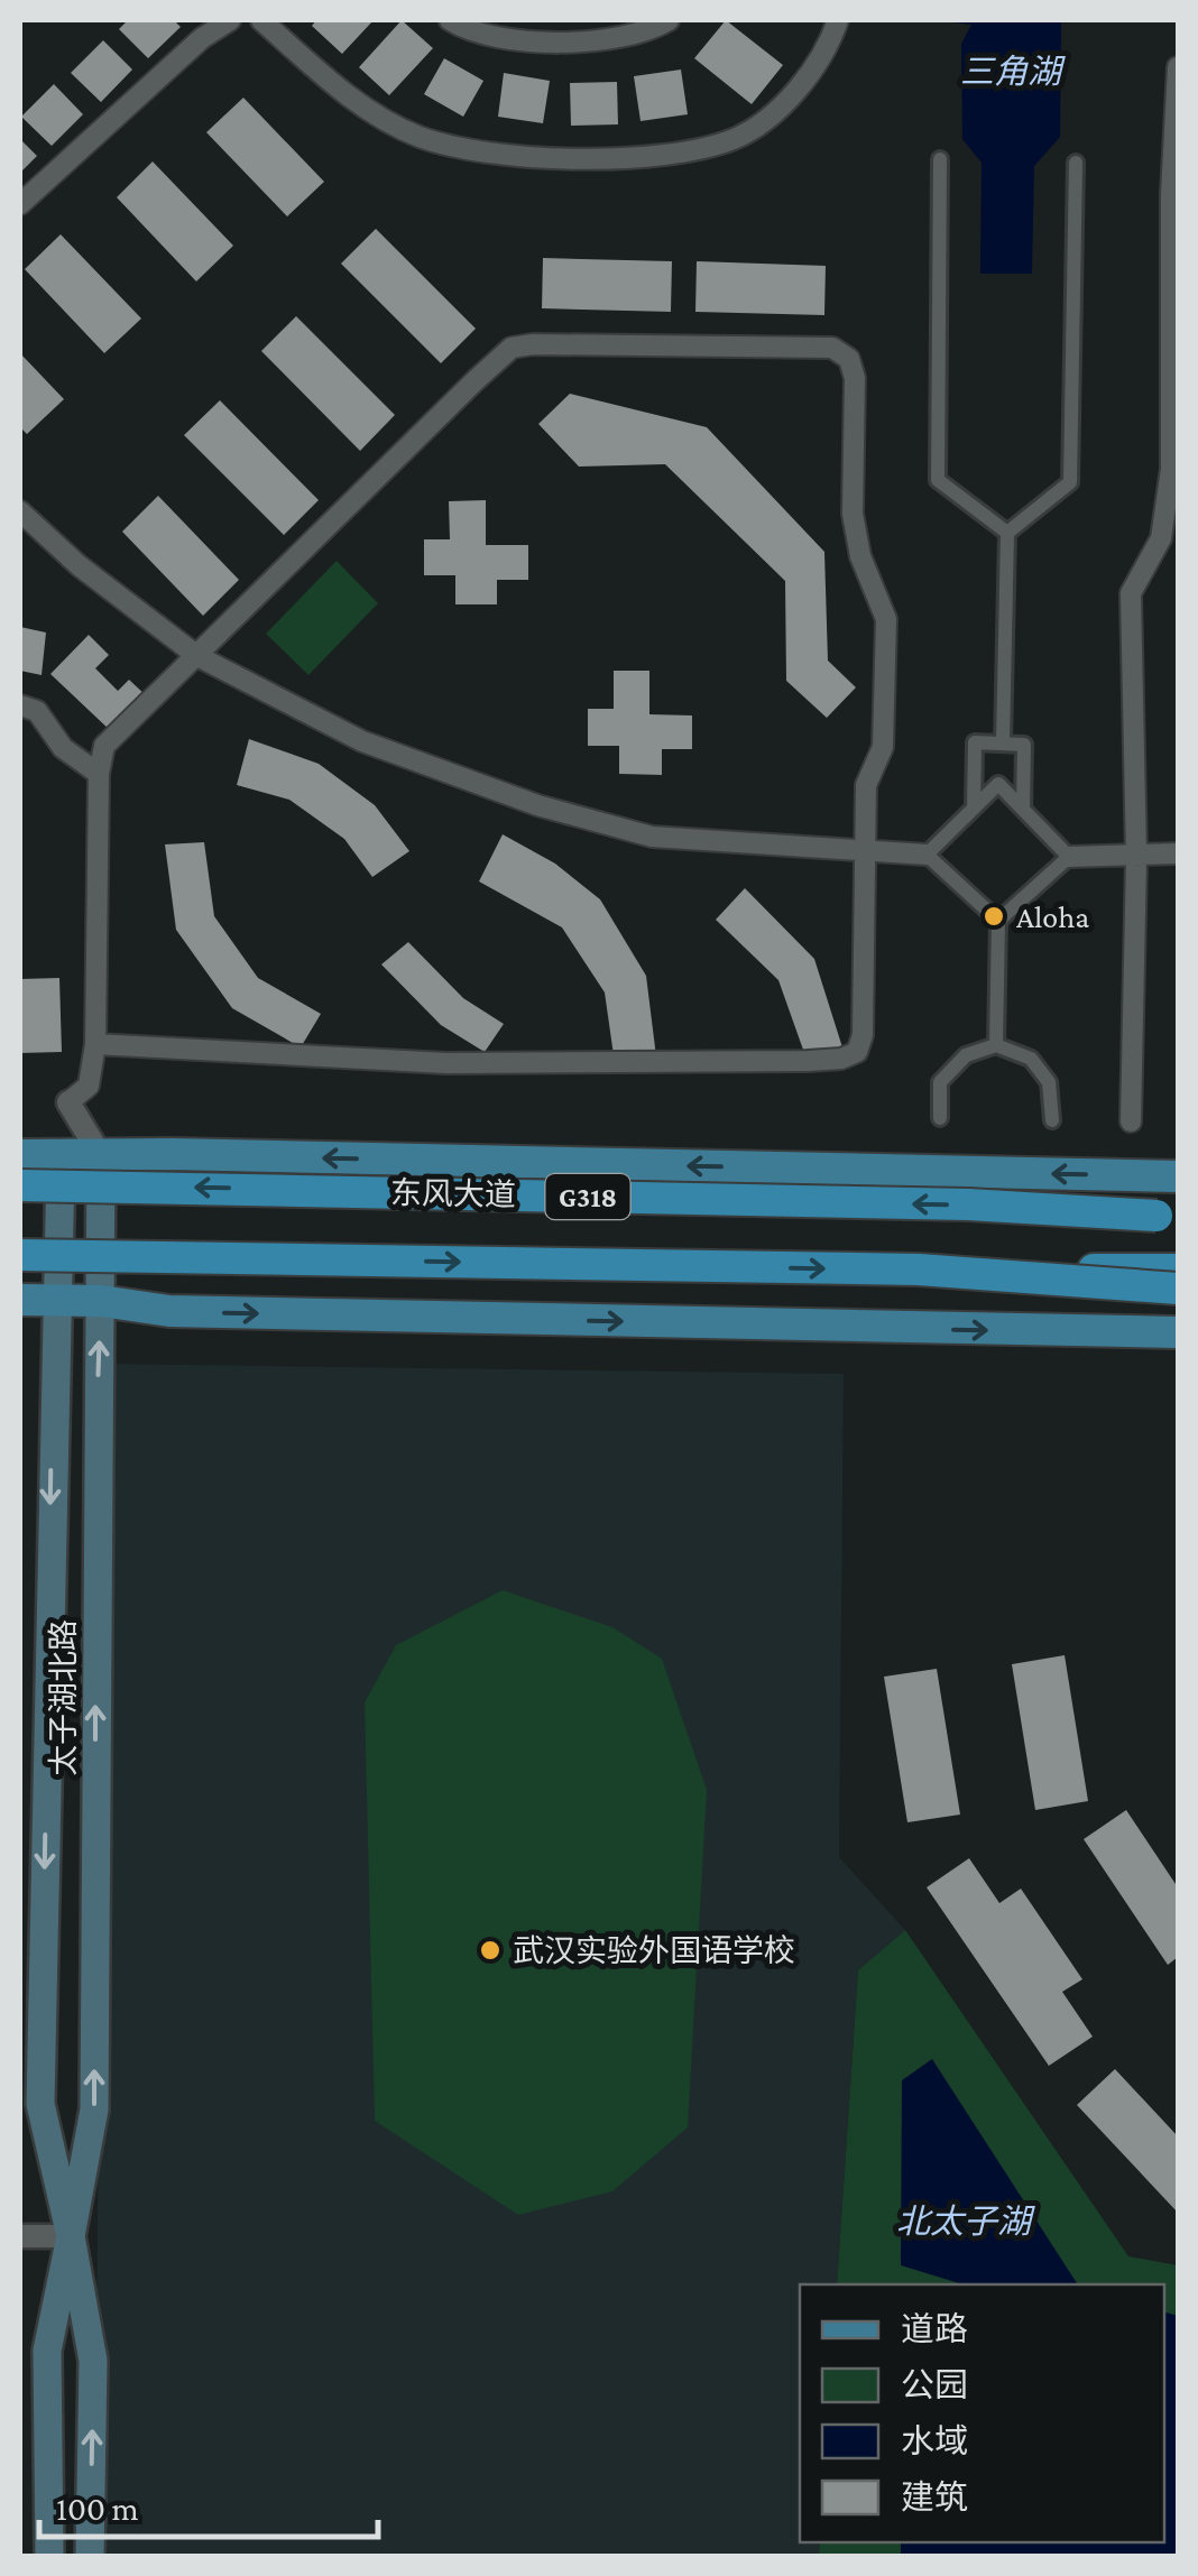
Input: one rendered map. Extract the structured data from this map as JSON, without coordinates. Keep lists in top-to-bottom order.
{
  "streets": {
    "highway": ["东风大道", "G318"],
    "main road": ["太子湖北路"]
  },
  "water": ["三角湖", "北太子湖"],
  "places": ["Aloha", "武汉实验外国语学校"],
  "legend": [
    "道路",
    "公园",
    "水域",
    "建筑"
  ],
  "scale_bar": "100 m"
}
